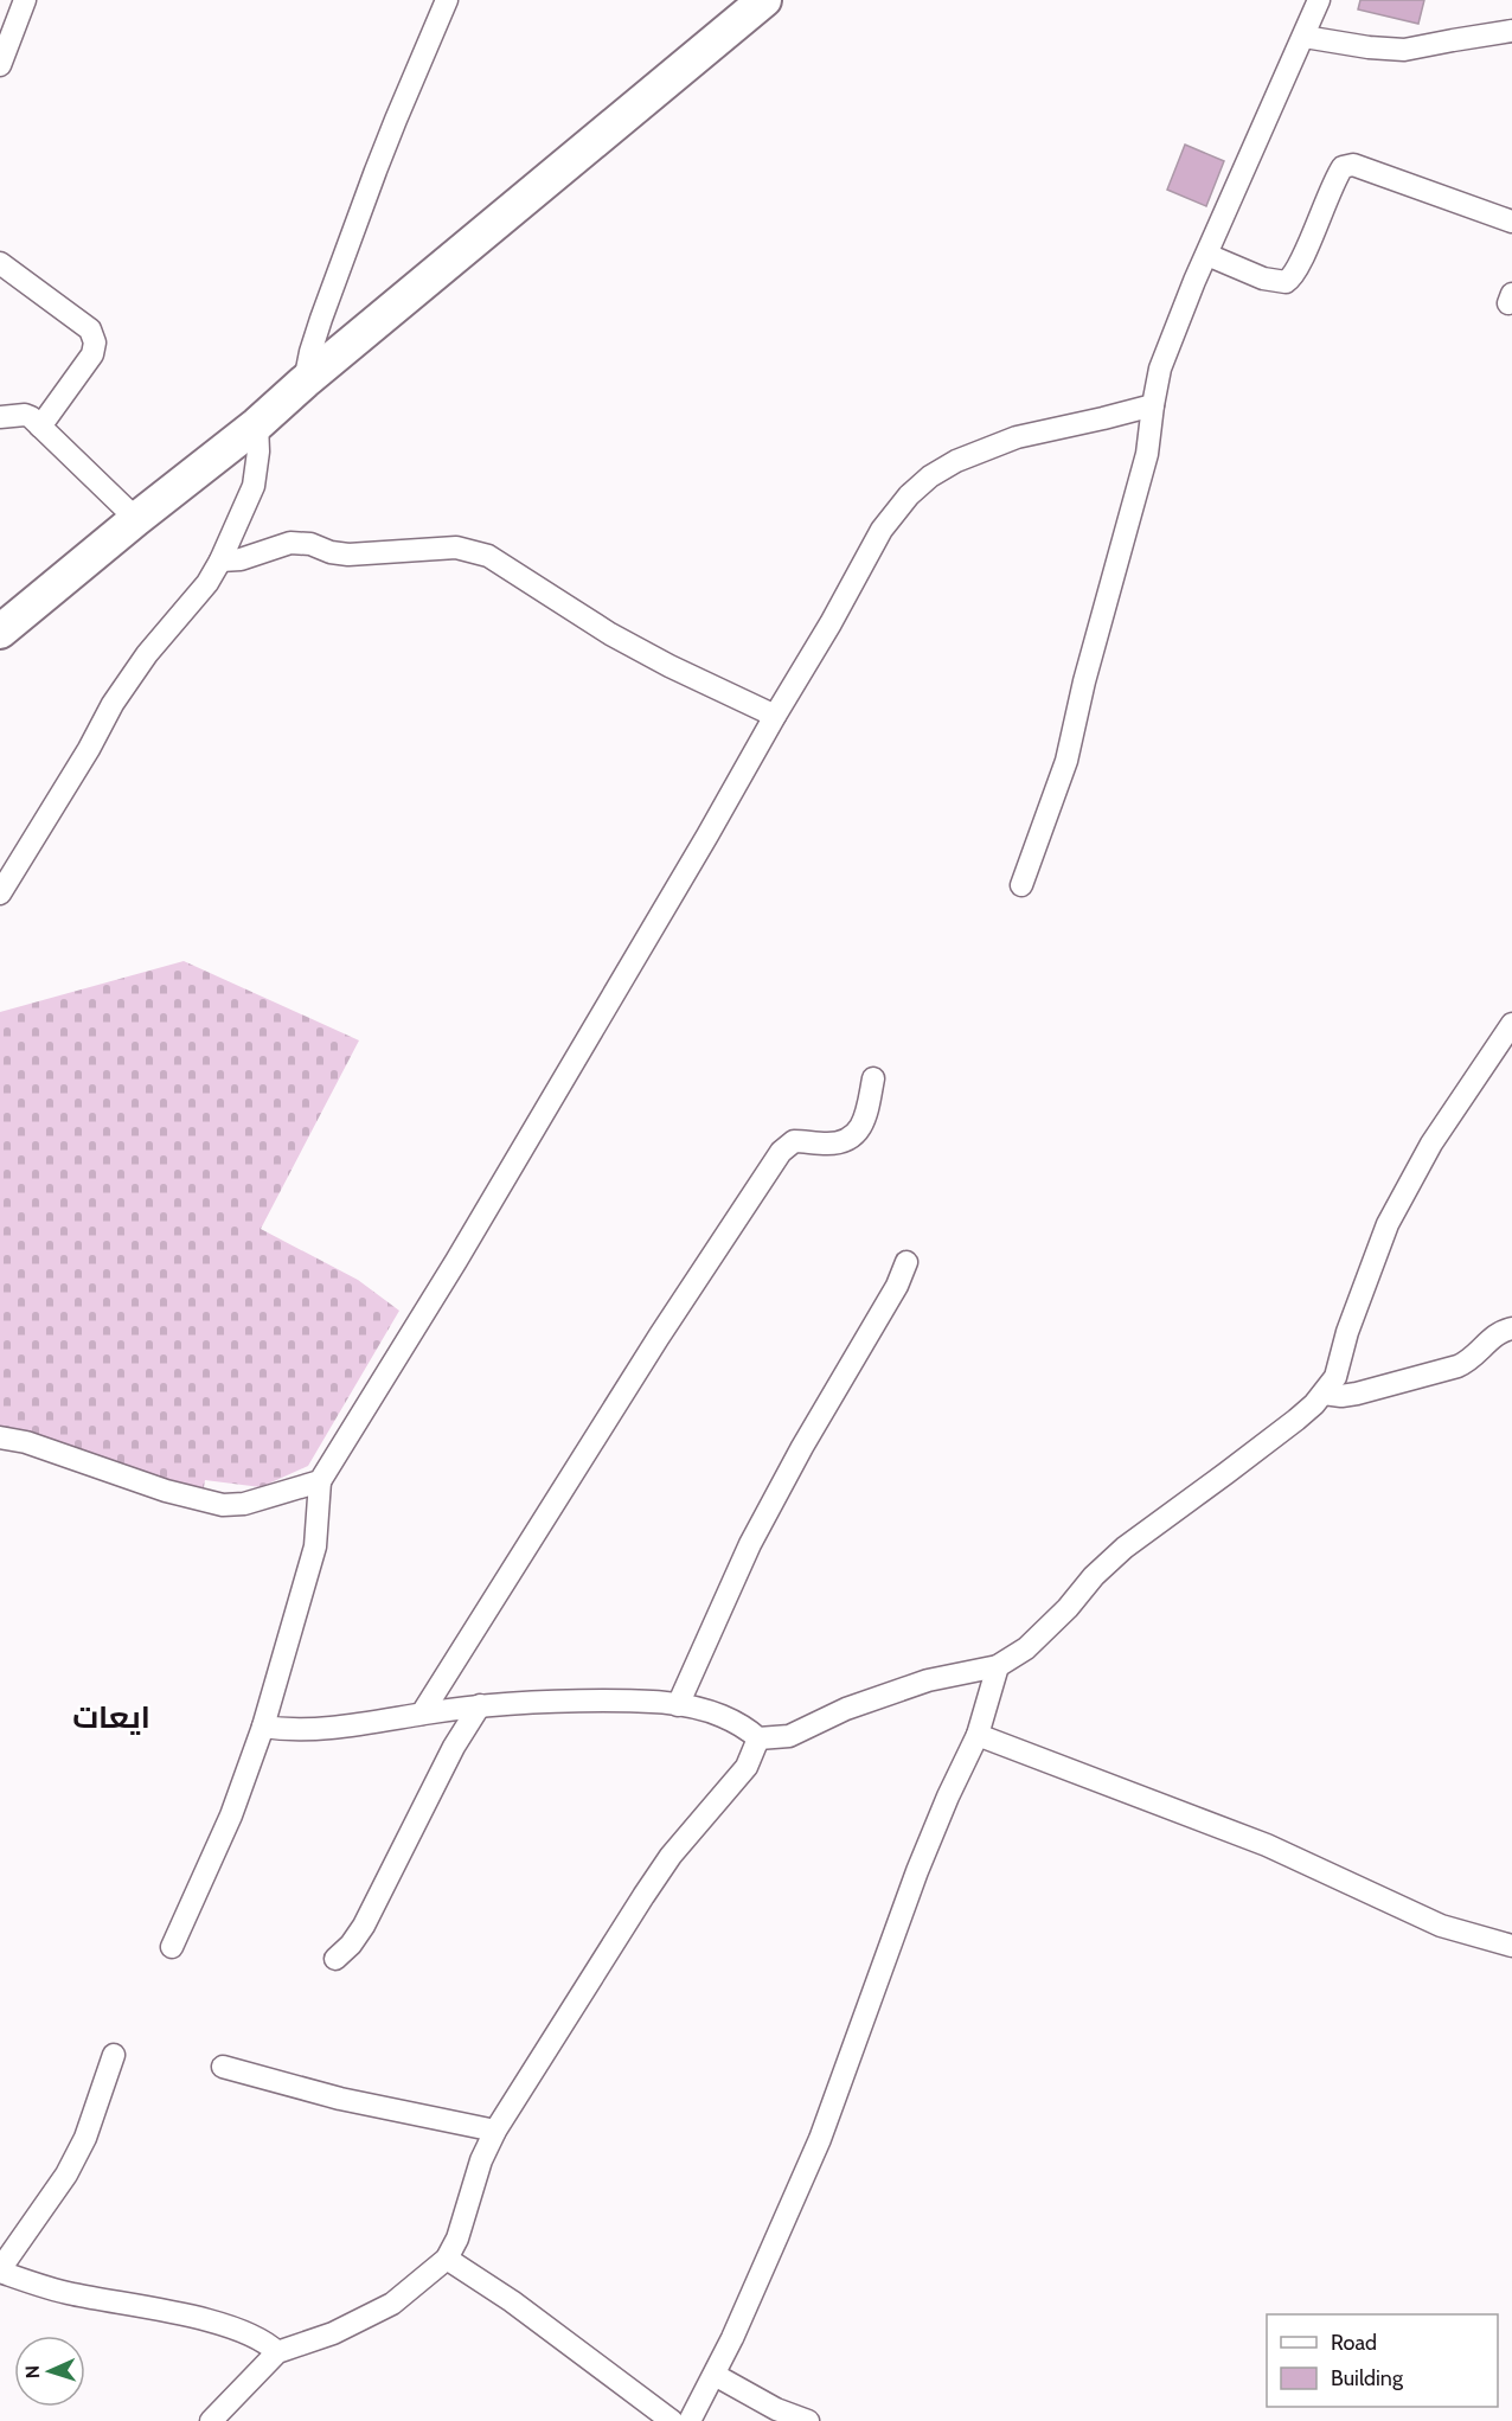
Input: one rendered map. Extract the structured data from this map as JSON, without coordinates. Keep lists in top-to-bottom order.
{
  "districts": ["ايعات"],
  "legend": ["Road", "Building"],
  "north": "left"
}
